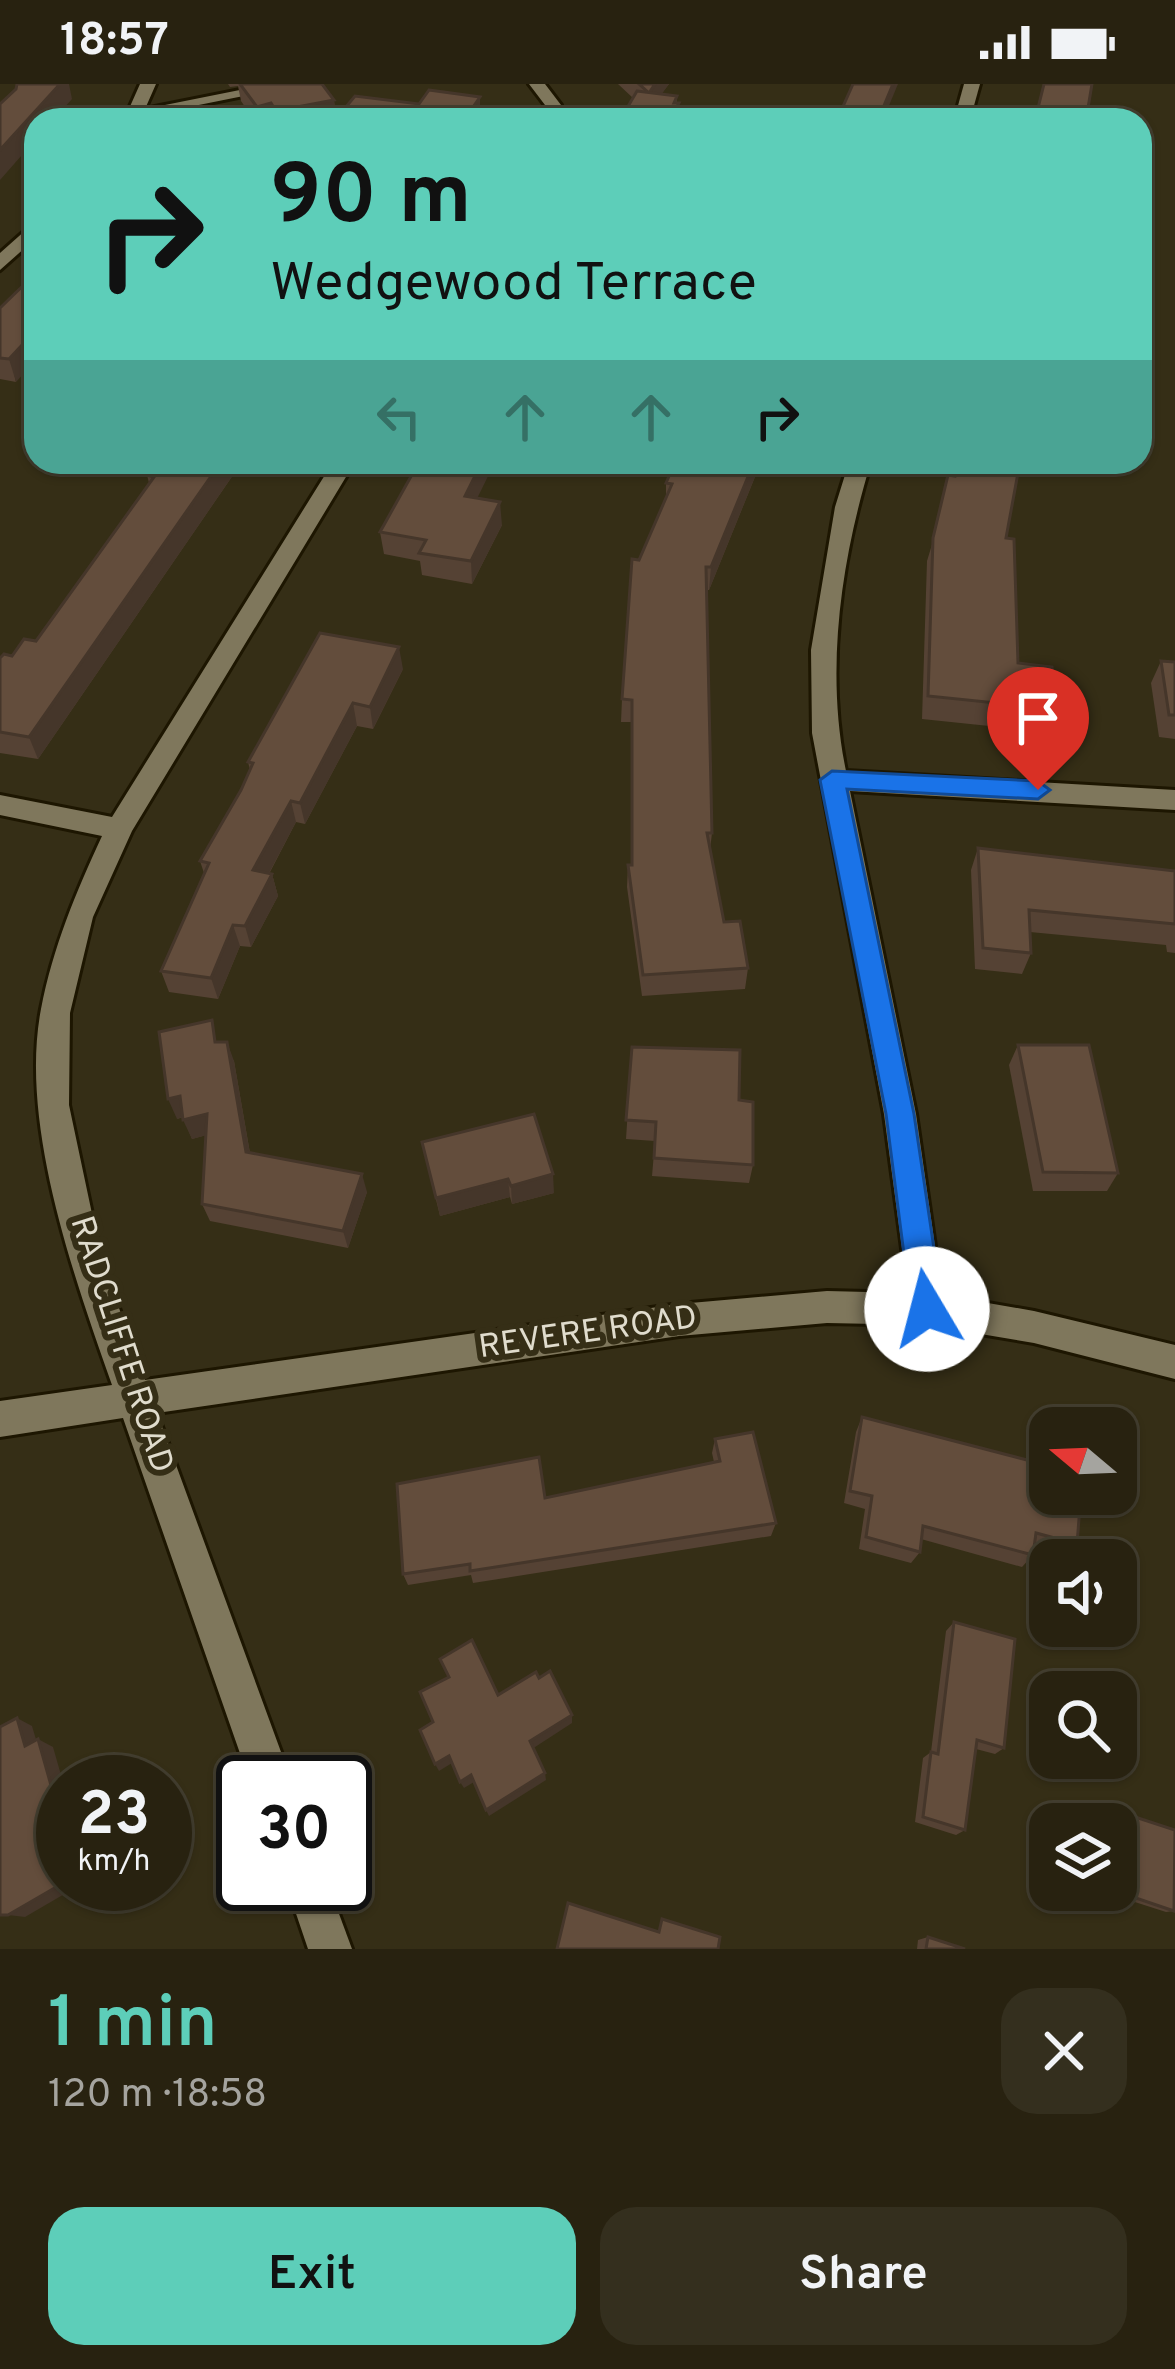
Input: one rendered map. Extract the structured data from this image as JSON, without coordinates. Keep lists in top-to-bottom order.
{
  "streets": {
    "street": ["REVERE ROAD", "RADCLIFFE ROAD"]
  },
  "crossings": [
    ["REVERE ROAD", "RADCLIFFE ROAD"]
  ],
  "north": "left",
  "page": {
    "status": "18:57",
    "turn": ["90 m", "Wedgewood Terrace"],
    "speed": "23 km/h",
    "limit": "30",
    "heading": ["1 min", "120 m · 18:58"],
    "buttons": ["Exit", "Share"]
  }
}
